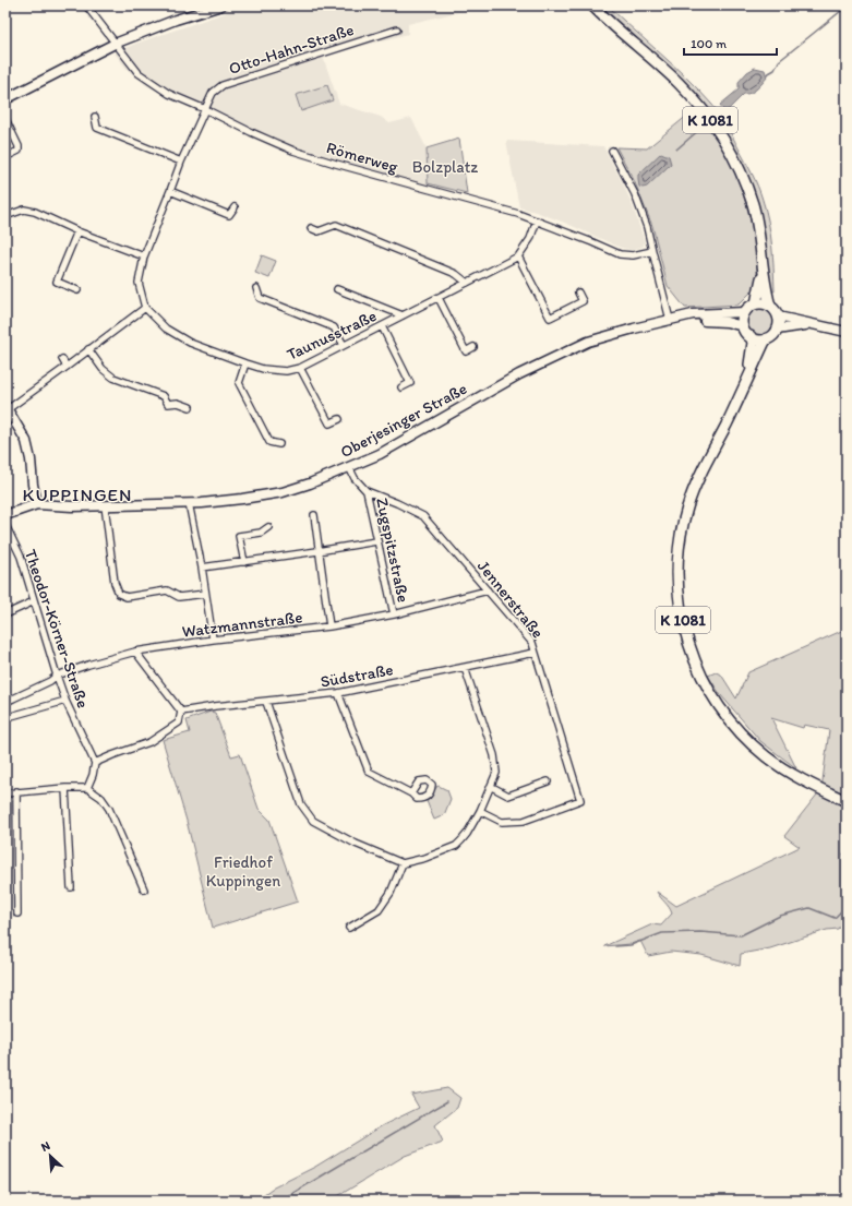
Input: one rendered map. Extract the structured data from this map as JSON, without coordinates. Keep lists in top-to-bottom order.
{
  "streets": {
    "main road": ["K 1081", "Oberjesinger Straße"],
    "street": [
      "Otto-Hahn-Straße",
      "Römerweg",
      "Taunusstraße",
      "Zugspitzstraße",
      "Jennerstraße",
      "Watzmannstraße",
      "Theodor-Körner-Straße",
      "Südstraße"
    ]
  },
  "crossings": [
    ["Otto-Hahn-Straße", "Römerweg"],
    ["Römerweg", "Taunusstraße"],
    ["Oberjesinger Straße", "Jennerstraße"],
    ["Zugspitzstraße", "Jennerstraße"],
    ["Zugspitzstraße", "Watzmannstraße"],
    ["Jennerstraße", "Watzmannstraße"],
    ["Jennerstraße", "Südstraße"],
    ["Watzmannstraße", "Theodor-Körner-Straße"]
  ],
  "districts": ["KUPPINGEN"],
  "parks": ["Bolzplatz", "Friedhof Kuppingen"],
  "scale_bar": "100 m",
  "north": "top left"
}
